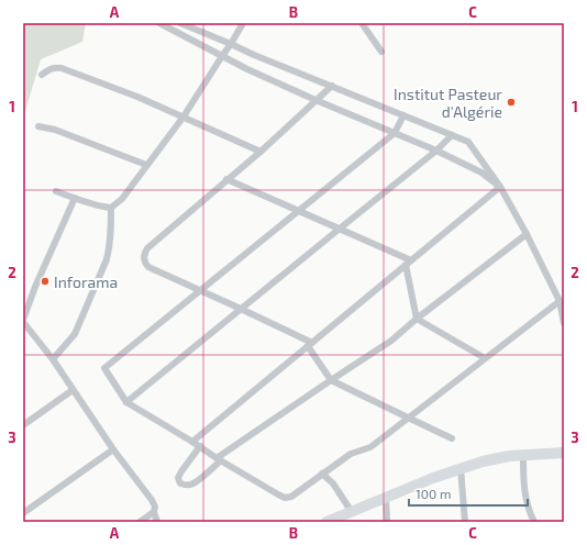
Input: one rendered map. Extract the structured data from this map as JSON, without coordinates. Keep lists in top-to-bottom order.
{
  "places": ["Institut Pasteur d'Algérie", "Inforama"],
  "scale_bar": "100 m",
  "grid": {
    "columns": ["A", "B", "C"],
    "rows": ["1", "2", "3"]
  }
}
